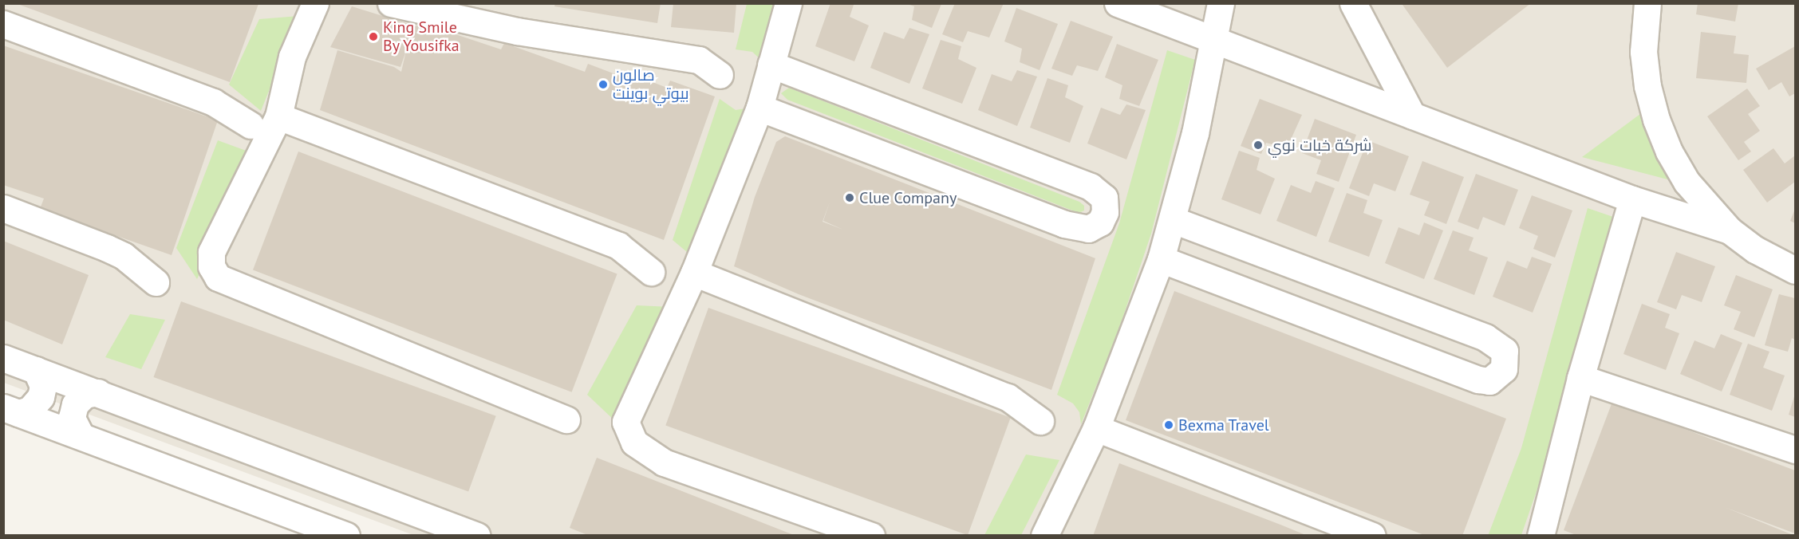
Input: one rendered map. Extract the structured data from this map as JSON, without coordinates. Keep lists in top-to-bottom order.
{
  "places": [
    "King Smile By Yousifka",
    "صالون بيوتي بوينت",
    "شركة خبات نوي",
    "Clue Company",
    "Bexma Travel"
  ]
}
